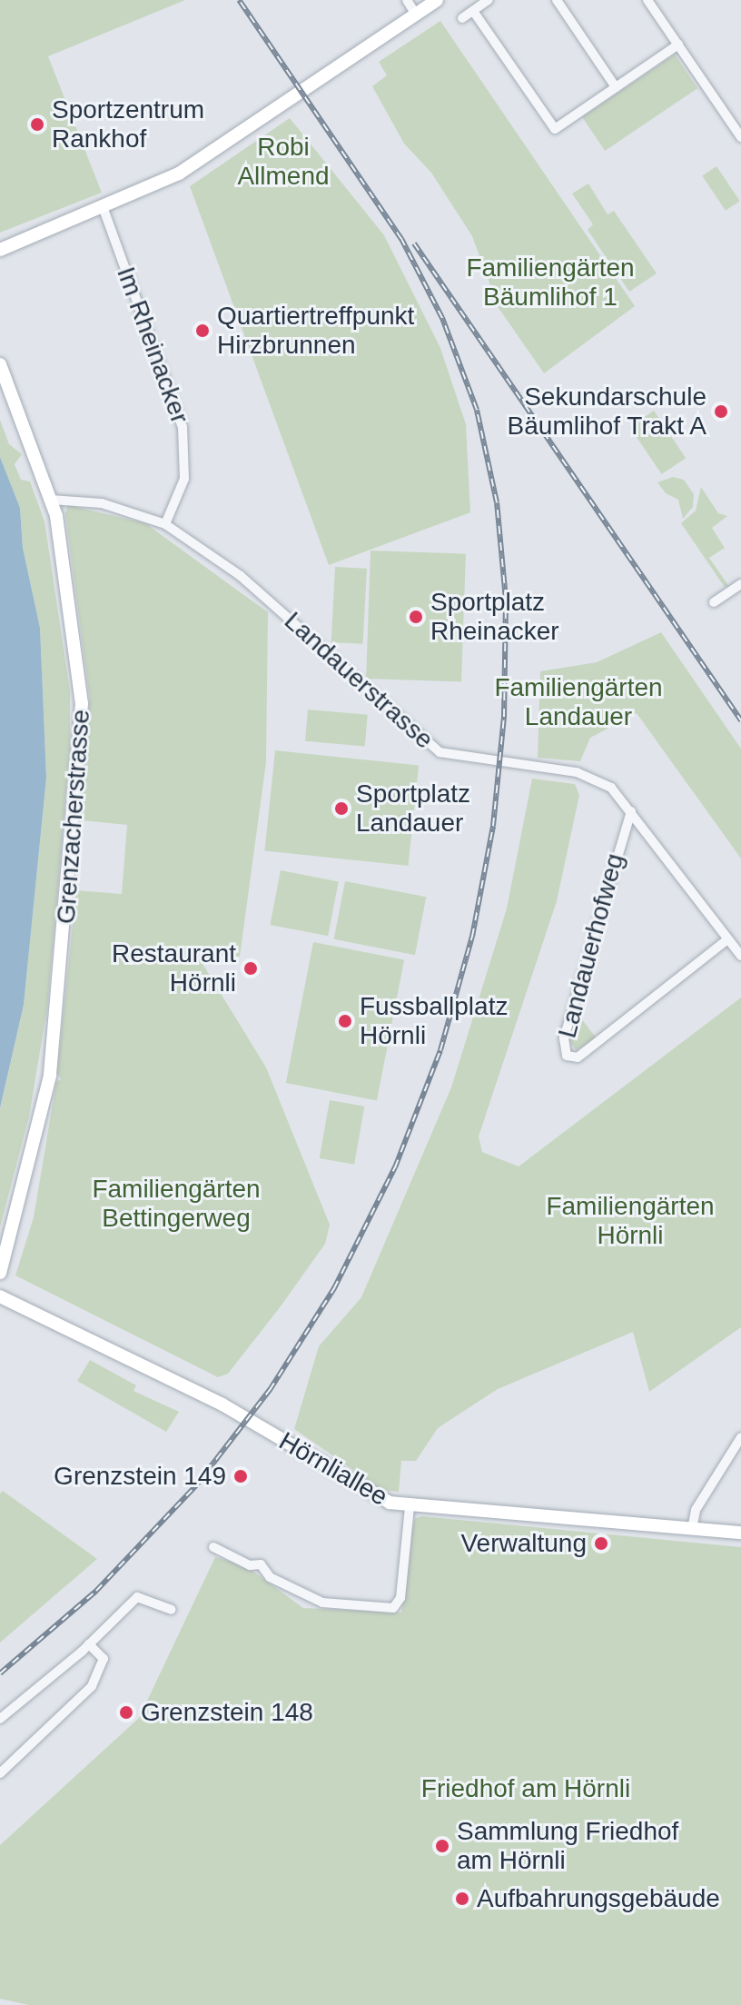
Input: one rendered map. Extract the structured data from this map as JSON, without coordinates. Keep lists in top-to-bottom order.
{
  "streets": {
    "street": [
      "Im Rheinacker",
      "Landauerstrasse",
      "Grenzacherstrasse",
      "Landauerhofweg",
      "Hörnliallee"
    ]
  },
  "crossings": [
    ["Im Rheinacker", "Landauerstrasse"],
    ["Landauerstrasse", "Grenzacherstrasse"],
    ["Landauerstrasse", "Landauerhofweg"]
  ],
  "parks": [
    "Robi Allmend",
    "Familiengärten Bäumlihof 1",
    "Familiengärten Landauer",
    "Familiengärten Bettingerweg",
    "Familiengärten Hörnli",
    "Friedhof am Hörnli"
  ],
  "places": [
    "Sportzentrum Rankhof",
    "Quartiertreffpunkt Hirzbrunnen",
    "Sekundarschule Bäumlihof Trakt A",
    "Sportplatz Rheinacker",
    "Sportplatz Landauer",
    "Restaurant Hörnli",
    "Fussballplatz Hörnli",
    "Grenzstein 149",
    "Verwaltung",
    "Grenzstein 148",
    "Sammlung Friedhof am Hörnli",
    "Aufbahrungsgebäude"
  ]
}
